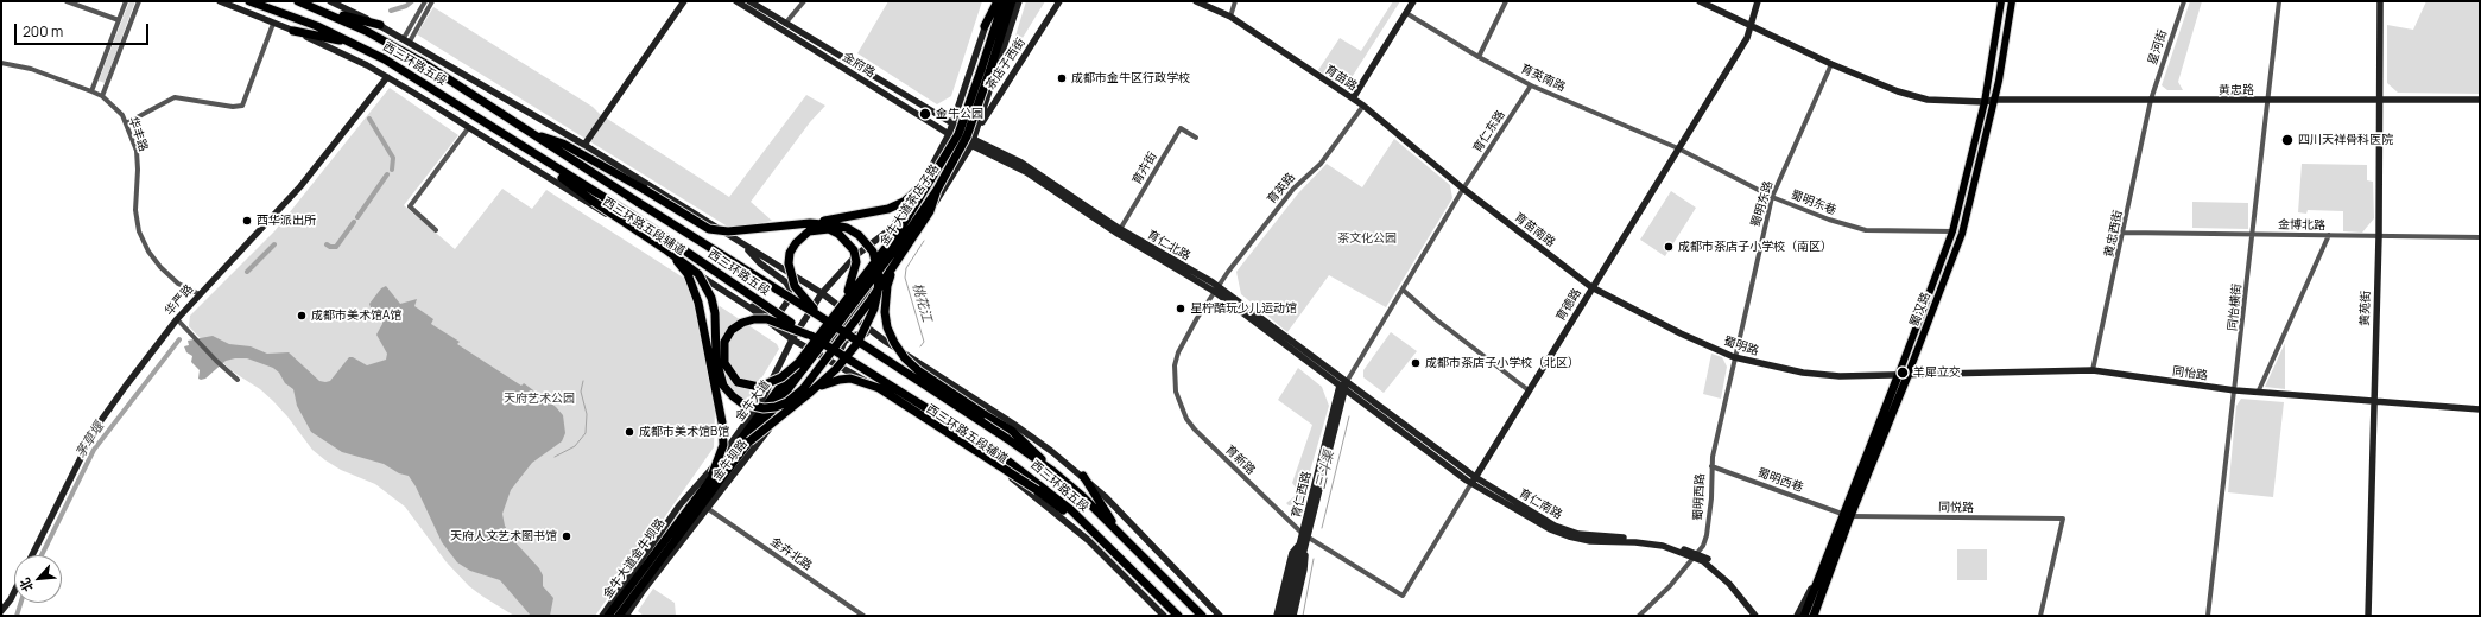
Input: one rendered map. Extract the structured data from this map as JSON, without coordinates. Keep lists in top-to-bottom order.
{
  "streets": {
    "highway": [
      "西三环路五段",
      "金牛大道茶店子路",
      "蜀汉路",
      "金牛大道",
      "金牛大道金牛坝路"
    ],
    "street": [
      "星河街",
      "茶店子西街",
      "金府路",
      "育苗路",
      "育英南路",
      "黄忠路",
      "育仁东路",
      "华丰路",
      "育卉街",
      "育英路",
      "蜀明东巷",
      "蜀明东路",
      "金博北路",
      "西三环路五段辅道",
      "育苗南路",
      "黄忠西街",
      "育仁北路",
      "华严路",
      "育德路",
      "同怡横街",
      "黄苑街",
      "蜀明路",
      "同怡路",
      "金牛坝路",
      "育新路",
      "蜀明西巷",
      "育仁西路",
      "蜀明西路",
      "育仁南路",
      "同悦路",
      "金卉北路"
    ]
  },
  "crossings": [
    ["星河街", "黄忠路"],
    ["星河街", "黄忠西街"],
    ["茶店子西街", "金府路"],
    ["茶店子西街", "育仁北路"],
    ["茶店子西街", "金牛坝路"],
    ["金府路", "育仁北路"],
    ["金府路", "金牛坝路"],
    ["育苗路", "育仁东路"],
    ["育苗路", "育英路"],
    ["育苗路", "育苗南路"],
    ["育苗路", "育仁西路"],
    ["育英南路", "育仁东路"],
    ["育英南路", "蜀明东巷"],
    ["育英南路", "育德路"],
    ["黄忠路", "蜀明东路"],
    ["黄忠路", "黄忠西街"],
    ["黄忠路", "育德路"],
    ["黄忠路", "同怡横街"],
    ["黄忠路", "黄苑街"],
    ["黄忠路", "蜀汉路"],
    ["育仁东路", "育苗南路"],
    ["育仁东路", "育仁西路"],
    ["华丰路", "华严路"],
    ["育卉街", "育仁北路"],
    ["育英路", "育仁北路"],
    ["育英路", "育新路"],
    ["蜀明东巷", "蜀明东路"],
    ["蜀明东巷", "育德路"],
    ["蜀明东巷", "蜀汉路"],
    ["蜀明东路", "蜀明路"],
    ["蜀明东路", "蜀明西路"],
    ["金牛大道茶店子路", "金牛大道"],
    ["金牛大道茶店子路", "金牛坝路"],
    ["金博北路", "黄忠西街"],
    ["金博北路", "同怡横街"],
    ["金博北路", "黄苑街"],
    ["西三环路五段辅道", "华严路"],
    ["西三环路五段辅道", "金牛坝路"],
    ["育苗南路", "育德路"],
    ["育苗南路", "蜀明路"],
    ["育苗南路", "育仁西路"],
    ["黄忠西街", "同怡路"],
    ["育仁北路", "金牛坝路"],
    ["育仁北路", "育新路"],
    ["育仁北路", "育仁西路"],
    ["育仁北路", "育仁南路"],
    ["育德路", "蜀明路"],
    ["育德路", "育新路"],
    ["育德路", "育仁南路"],
    ["同怡横街", "同怡路"],
    ["黄苑街", "同怡路"],
    ["蜀汉路", "蜀明路"],
    ["蜀汉路", "同怡路"],
    ["蜀汉路", "蜀明西巷"],
    ["蜀汉路", "同悦路"],
    ["蜀明路", "同怡路"],
    ["蜀明路", "蜀明西路"],
    ["金牛大道", "金牛坝路"],
    ["金牛大道", "金牛大道金牛坝路"],
    ["金牛坝路", "金卉北路"],
    ["金牛坝路", "金牛大道金牛坝路"],
    ["育新路", "育仁西路"],
    ["蜀明西巷", "蜀明西路"],
    ["蜀明西巷", "同悦路"],
    ["育仁西路", "育仁南路"],
    ["蜀明西路", "育仁南路"]
  ],
  "water": ["桃花江", "茅草堰", "三斗渠"],
  "parks": ["茶文化公园", "天府艺术公园"],
  "places": [
    "成都市金牛区行政学校",
    "金牛公园",
    "四川天祥骨科医院",
    "西华派出所",
    "成都市茶店子小学校（南区）",
    "星柠酷玩少儿运动馆",
    "成都市美术馆A馆",
    "成都市茶店子小学校（北区）",
    "羊犀立交",
    "成都市美术馆B馆",
    "天府人文艺术图书馆"
  ],
  "scale_bar": "200 m",
  "north": "bottom left"
}
